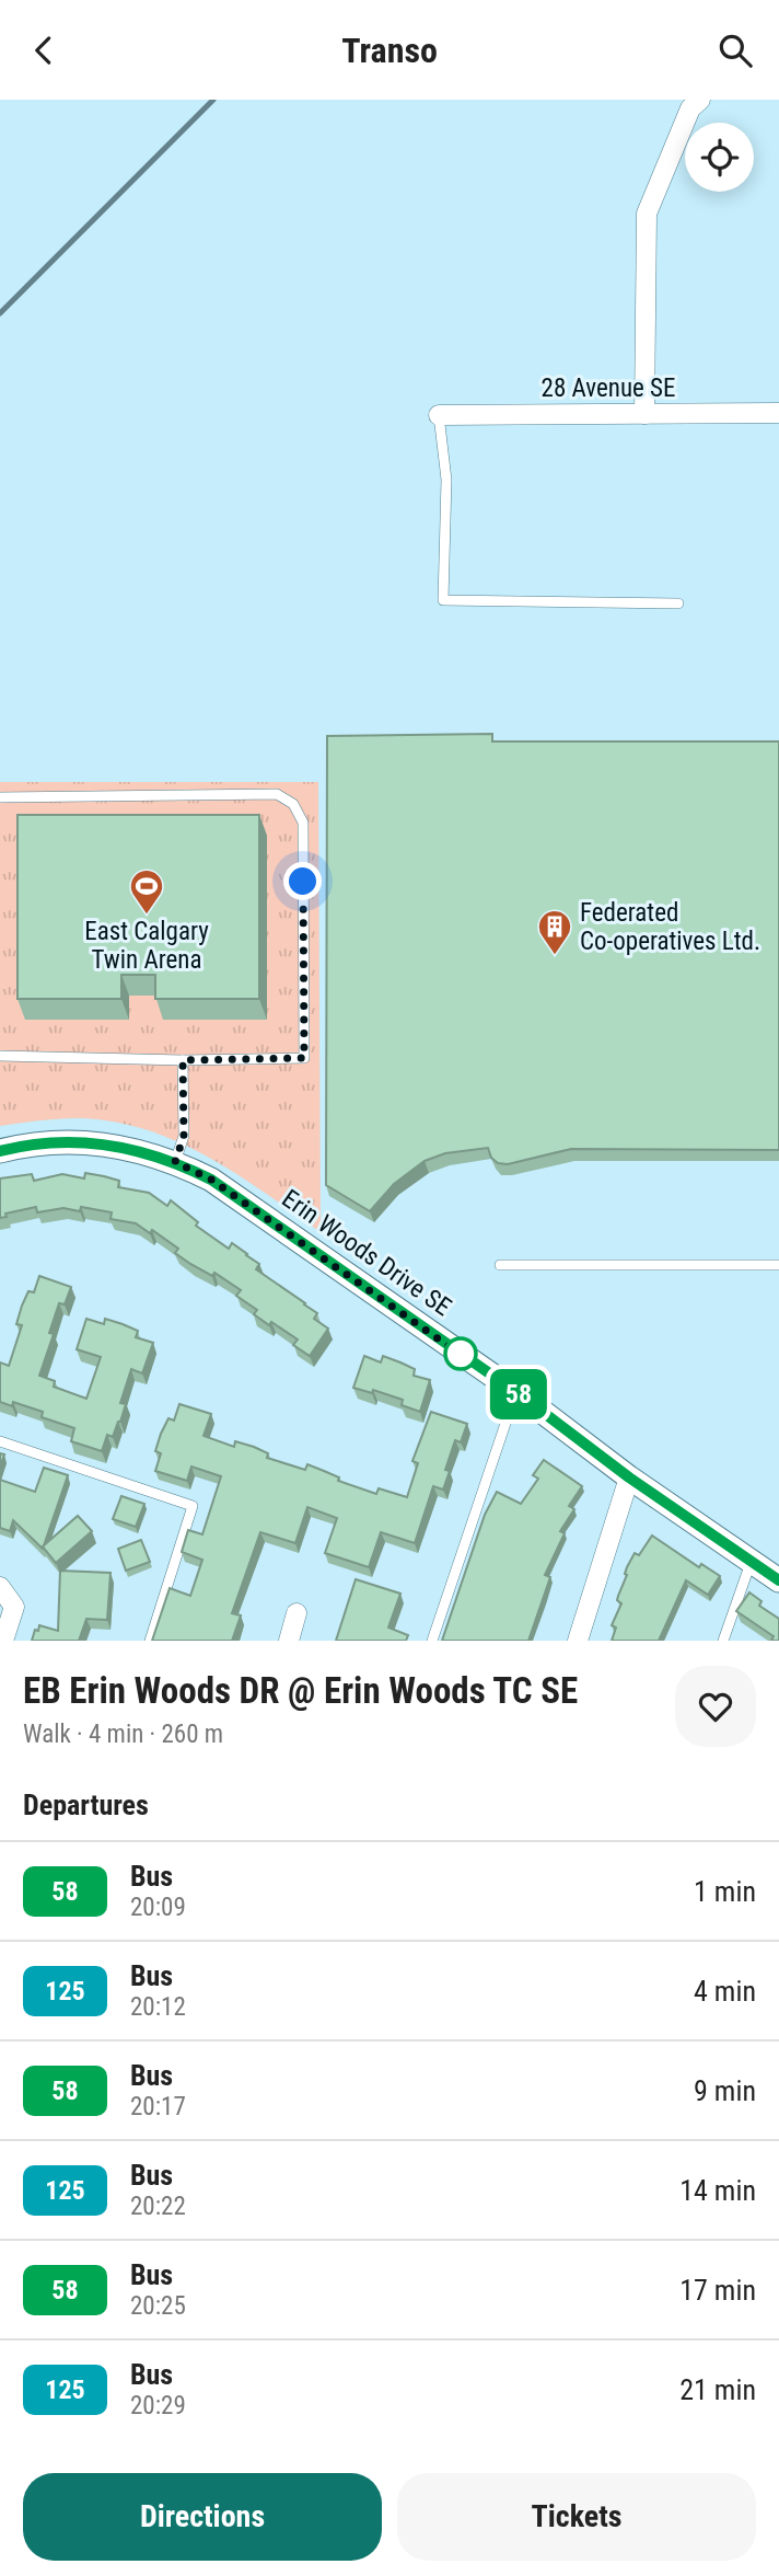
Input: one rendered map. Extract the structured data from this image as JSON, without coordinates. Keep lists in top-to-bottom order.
{
  "streets": {
    "street": ["28 Avenue SE", "Erin Woods Drive SE"]
  },
  "places": {
    "sports": ["East Calgary Twin Arena"],
    "building": ["Federated Co-operatives Ltd."]
  },
  "lines": ["bus line 58"],
  "page": {
    "header": "Transo",
    "on_map": "58",
    "heading": [
      ["EB Erin Woods DR @ Erin Woods TC SE", "Walk · 4 min · 260 m"],
      "Departures"
    ],
    "list": [
      {
        "mark": "58",
        "name": "Bus",
        "note": "20:09",
        "value": "1 min"
      },
      {
        "mark": "125",
        "name": "Bus",
        "note": "20:12",
        "value": "4 min"
      },
      {
        "mark": "58",
        "name": "Bus",
        "note": "20:17",
        "value": "9 min"
      },
      {
        "mark": "125",
        "name": "Bus",
        "note": "20:22",
        "value": "14 min"
      },
      {
        "mark": "58",
        "name": "Bus",
        "note": "20:25",
        "value": "17 min"
      },
      {
        "mark": "125",
        "name": "Bus",
        "note": "20:29",
        "value": "21 min"
      }
    ],
    "buttons": ["Directions", "Tickets"]
  }
}
